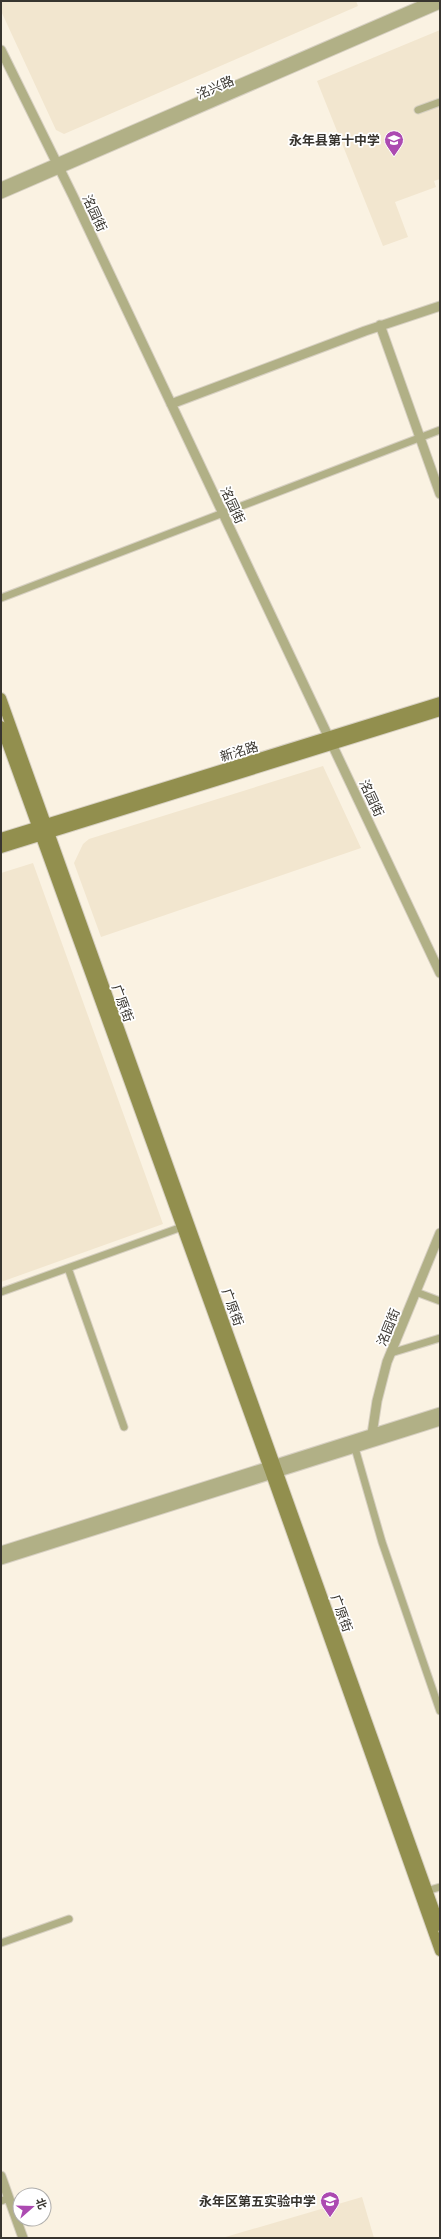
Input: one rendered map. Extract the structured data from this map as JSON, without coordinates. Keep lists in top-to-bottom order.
{
  "streets": {
    "main road": ["新洺路", "广原街"],
    "street": ["洺兴路", "洺园街"]
  },
  "crossings": [
    ["洺兴路", "洺园街"],
    ["洺园街", "新洺路"],
    ["新洺路", "广原街"]
  ],
  "places": {
    "school or university": ["永年县第十中学", "永年区第五实验中学"]
  },
  "north": "right"
}
